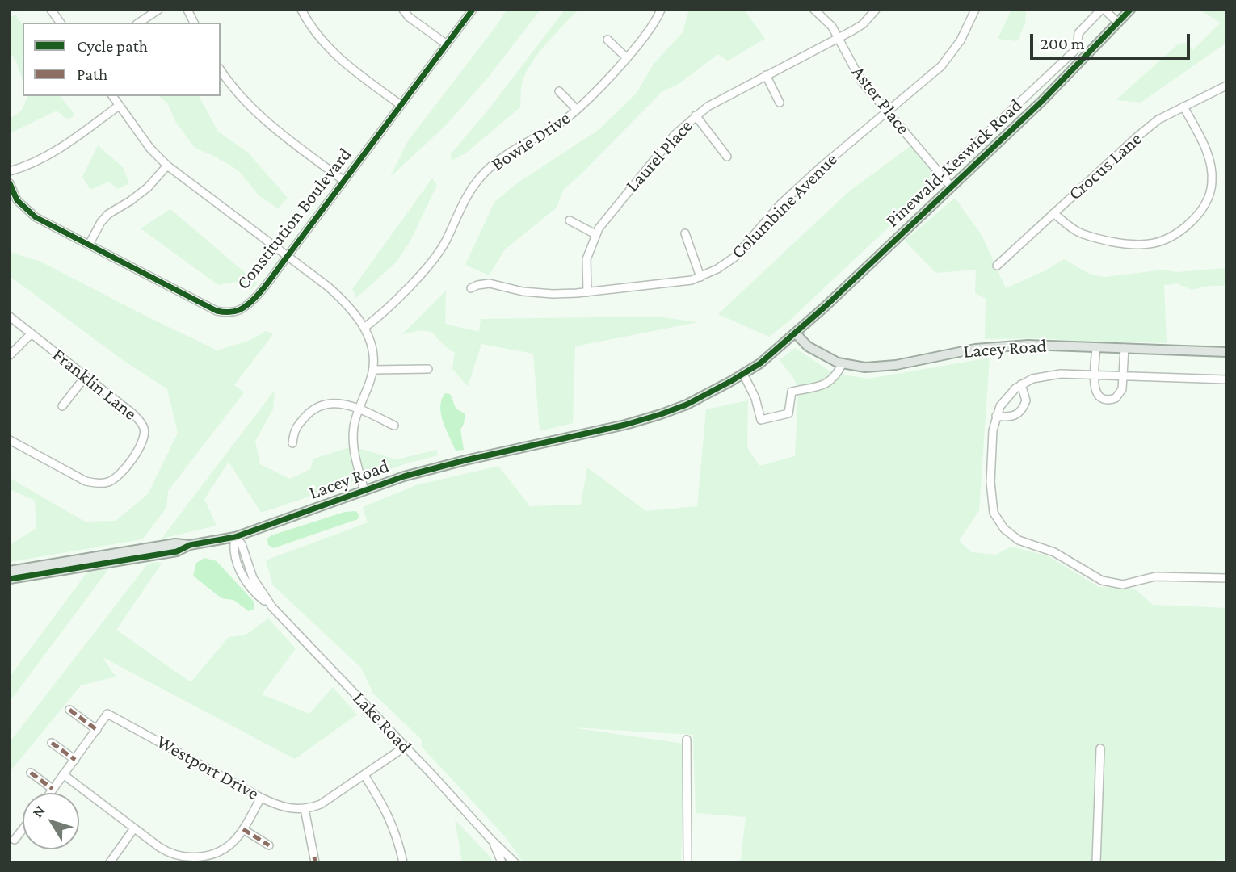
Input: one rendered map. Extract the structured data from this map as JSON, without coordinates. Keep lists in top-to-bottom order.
{
  "streets": {
    "main road": ["Pinewald-Keswick Road", "Lacey Road"],
    "street": [
      "Aster Place",
      "Bowie Drive",
      "Laurel Place",
      "Crocus Lane",
      "Columbine Avenue",
      "Constitution Boulevard",
      "Franklin Lane",
      "Lake Road",
      "Westport Drive"
    ]
  },
  "crossings": [
    ["Aster Place", "Laurel Place"],
    ["Aster Place", "Pinewald-Keswick Road"],
    ["Aster Place", "Columbine Avenue"],
    ["Laurel Place", "Columbine Avenue"],
    ["Pinewald-Keswick Road", "Lacey Road"],
    ["Lacey Road", "Lake Road"]
  ],
  "legend": ["Cycle path", "Path"],
  "scale_bar": "200 m",
  "north": "top left"
}
